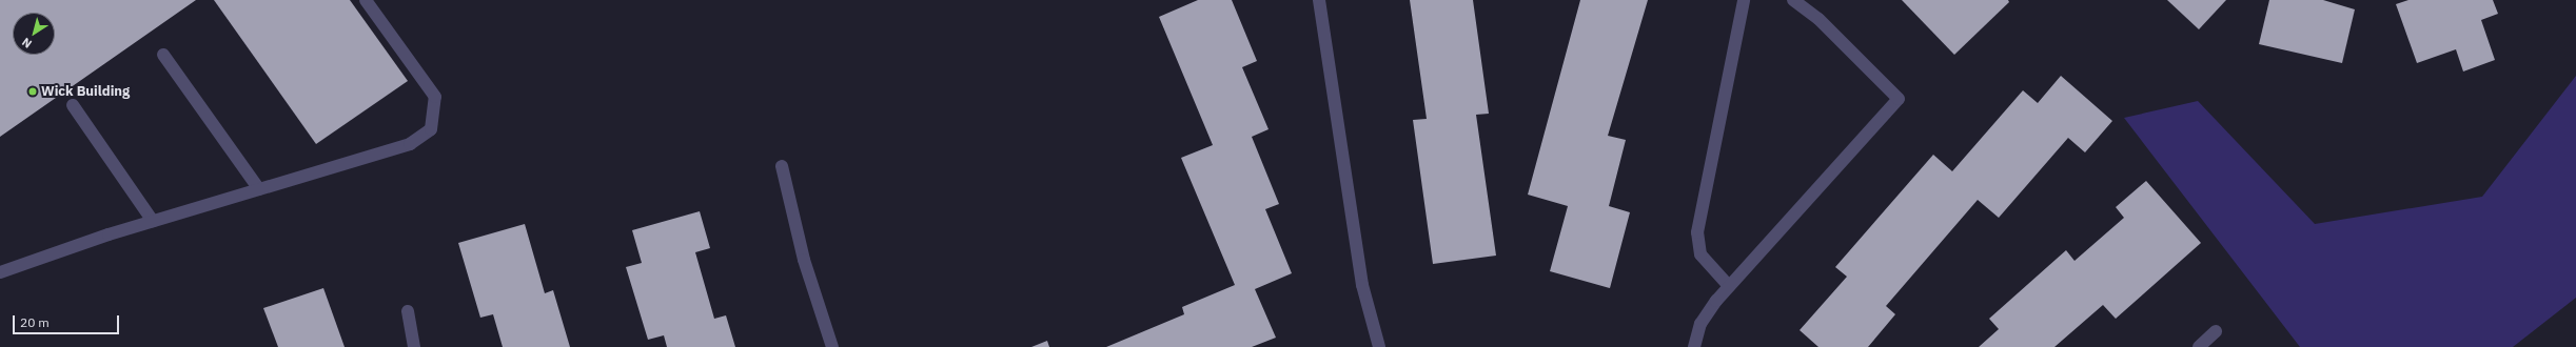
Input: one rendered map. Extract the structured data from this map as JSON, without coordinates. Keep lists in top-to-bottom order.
{
  "places": ["Wick Building"],
  "scale_bar": "20 m",
  "north": "bottom left"
}
